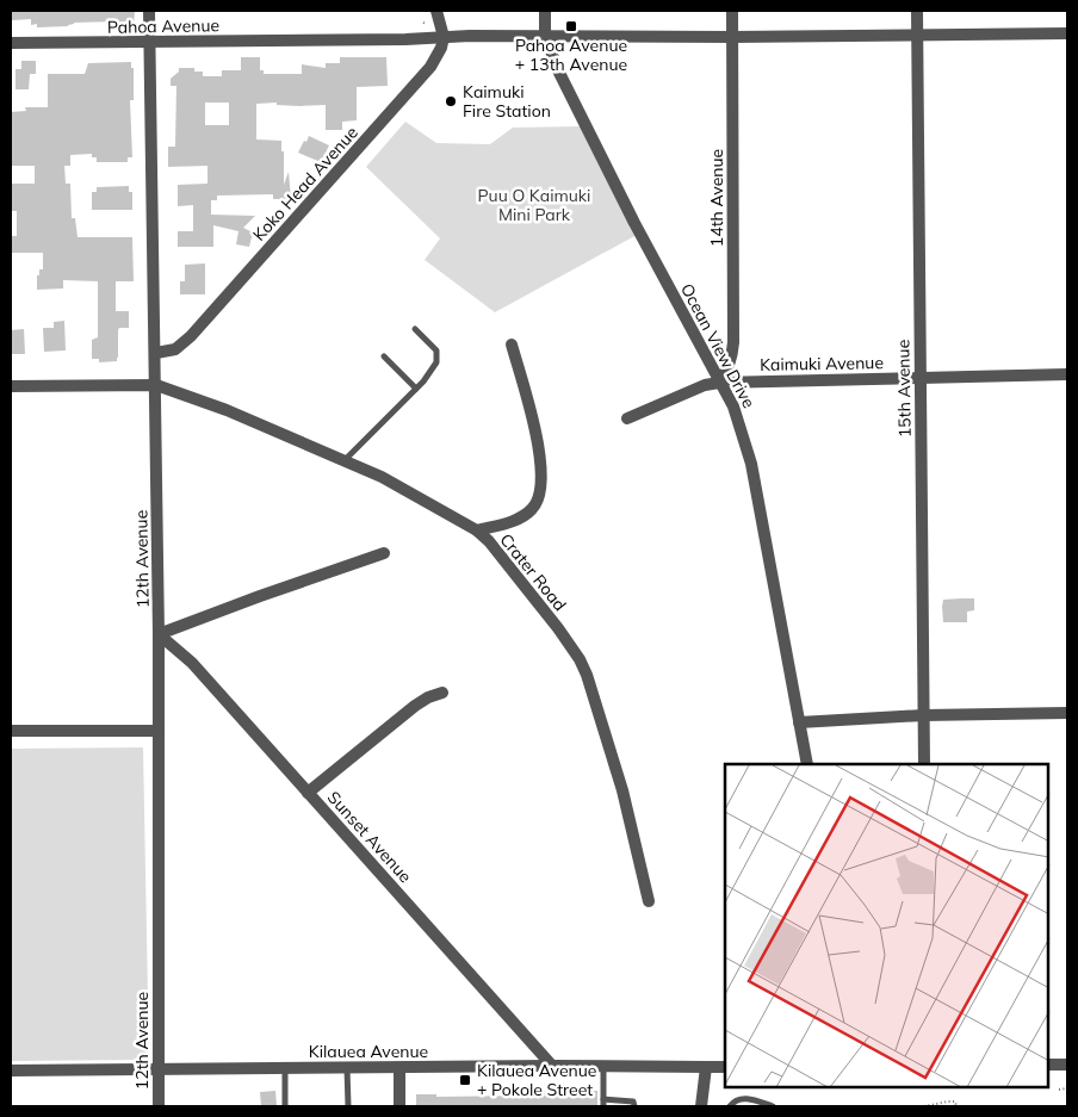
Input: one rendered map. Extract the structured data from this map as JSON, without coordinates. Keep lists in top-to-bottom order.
{
  "streets": {
    "street": [
      "Pahoa Avenue",
      "Koko Head Avenue",
      "14th Avenue",
      "Ocean View Drive",
      "Kaimuki Avenue",
      "15th Avenue",
      "12th Avenue",
      "Crater Road",
      "Sunset Avenue",
      "Kilauea Avenue"
    ]
  },
  "crossings": [
    ["Pahoa Avenue", "Koko Head Avenue"],
    ["Pahoa Avenue", "14th Avenue"],
    ["Pahoa Avenue", "Ocean View Drive"],
    ["Pahoa Avenue", "15th Avenue"],
    ["Pahoa Avenue", "12th Avenue"],
    ["Koko Head Avenue", "12th Avenue"],
    ["14th Avenue", "Ocean View Drive"],
    ["14th Avenue", "Kaimuki Avenue"],
    ["Ocean View Drive", "Kaimuki Avenue"],
    ["Kaimuki Avenue", "15th Avenue"],
    ["12th Avenue", "Crater Road"],
    ["12th Avenue", "Sunset Avenue"],
    ["12th Avenue", "Kilauea Avenue"],
    ["Sunset Avenue", "Kilauea Avenue"]
  ],
  "parks": ["Puu O Kaimuki Mini Park"],
  "places": {
    "transit": ["Pahoa Avenue + 13th Avenue", "Kilauea Avenue + Pokole Street"],
    "other": ["Kaimuki Fire Station"]
  }
}
